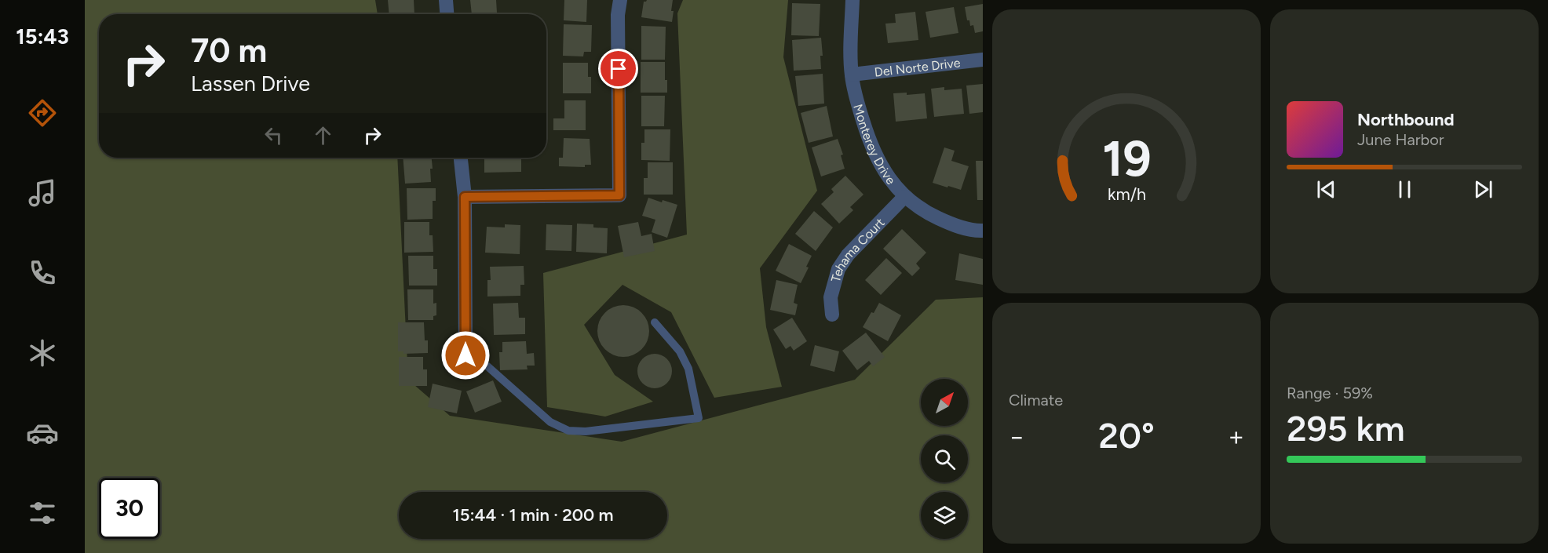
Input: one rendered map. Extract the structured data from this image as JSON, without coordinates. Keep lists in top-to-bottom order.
{
  "streets": {
    "street": ["Del Norte Drive", "Monterey Drive", "Tehama Court"]
  },
  "crossings": [
    ["Del Norte Drive", "Monterey Drive"],
    ["Monterey Drive", "Tehama Court"]
  ],
  "north": "top right",
  "page": {
    "tabs": "15:43",
    "turn": ["70 m", "Lassen Drive"],
    "song": ["Northbound", "June Harbor"],
    "tile": [
      "Climate",
      ["Range · 59%", "295 km"]
    ],
    "heat": ["−", "20°", "+"],
    "limit": "30",
    "trip": "15:44 · 1 min · 200 m",
    "gauge": ["19", "km/h"]
  }
}
